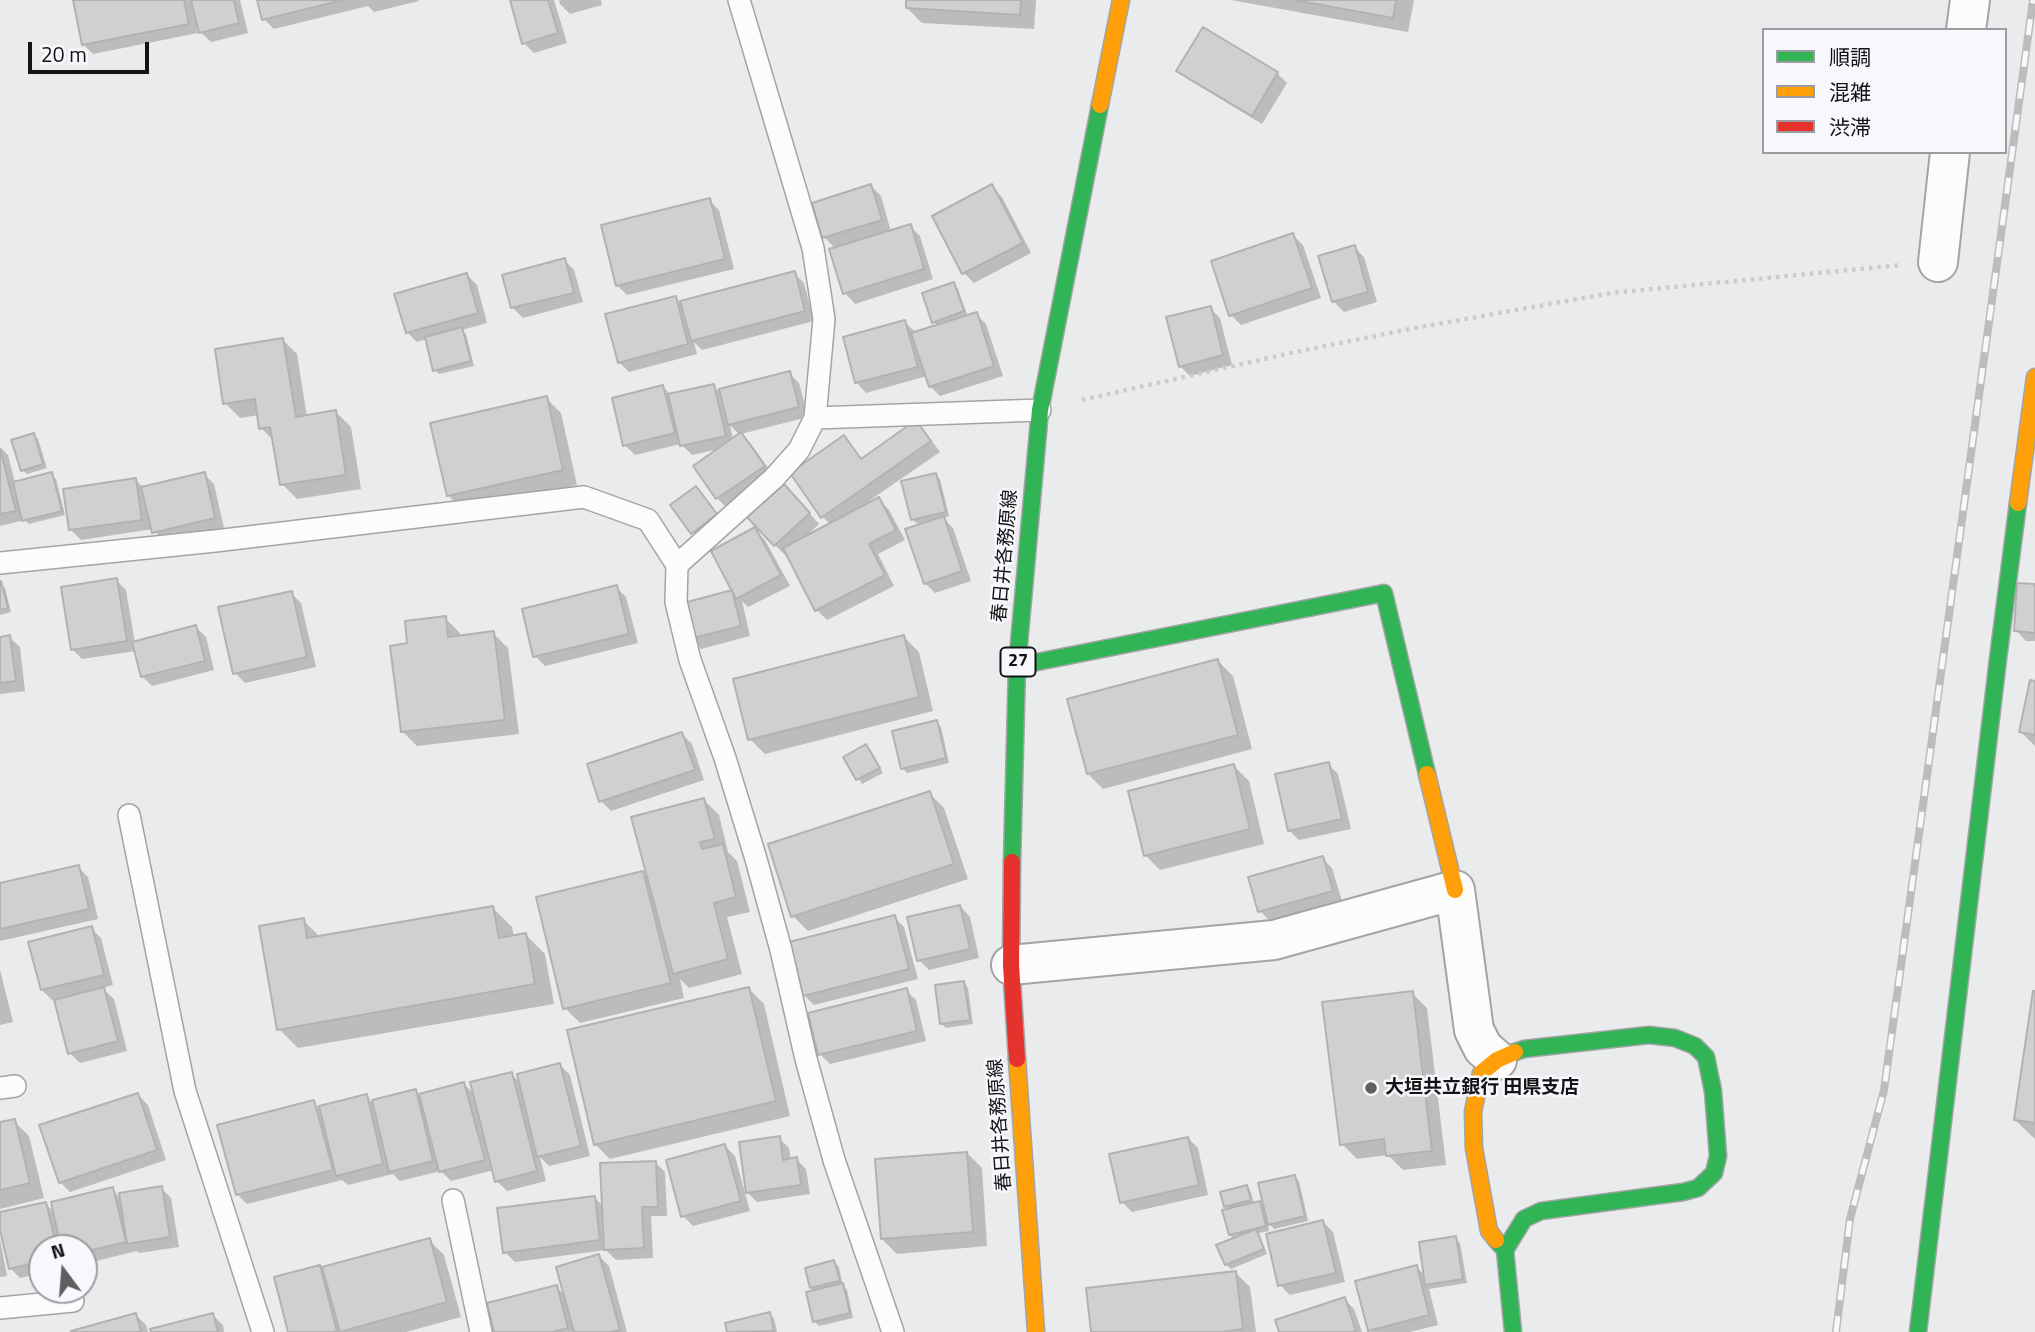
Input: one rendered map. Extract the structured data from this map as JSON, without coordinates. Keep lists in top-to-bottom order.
{
  "streets": {
    "street": ["春日井各務原線", "27"]
  },
  "places": ["大垣共立銀行 田県支店"],
  "legend": ["順調", "混雑", "渋滞"],
  "scale_bar": "20 m",
  "north": "top"
}
